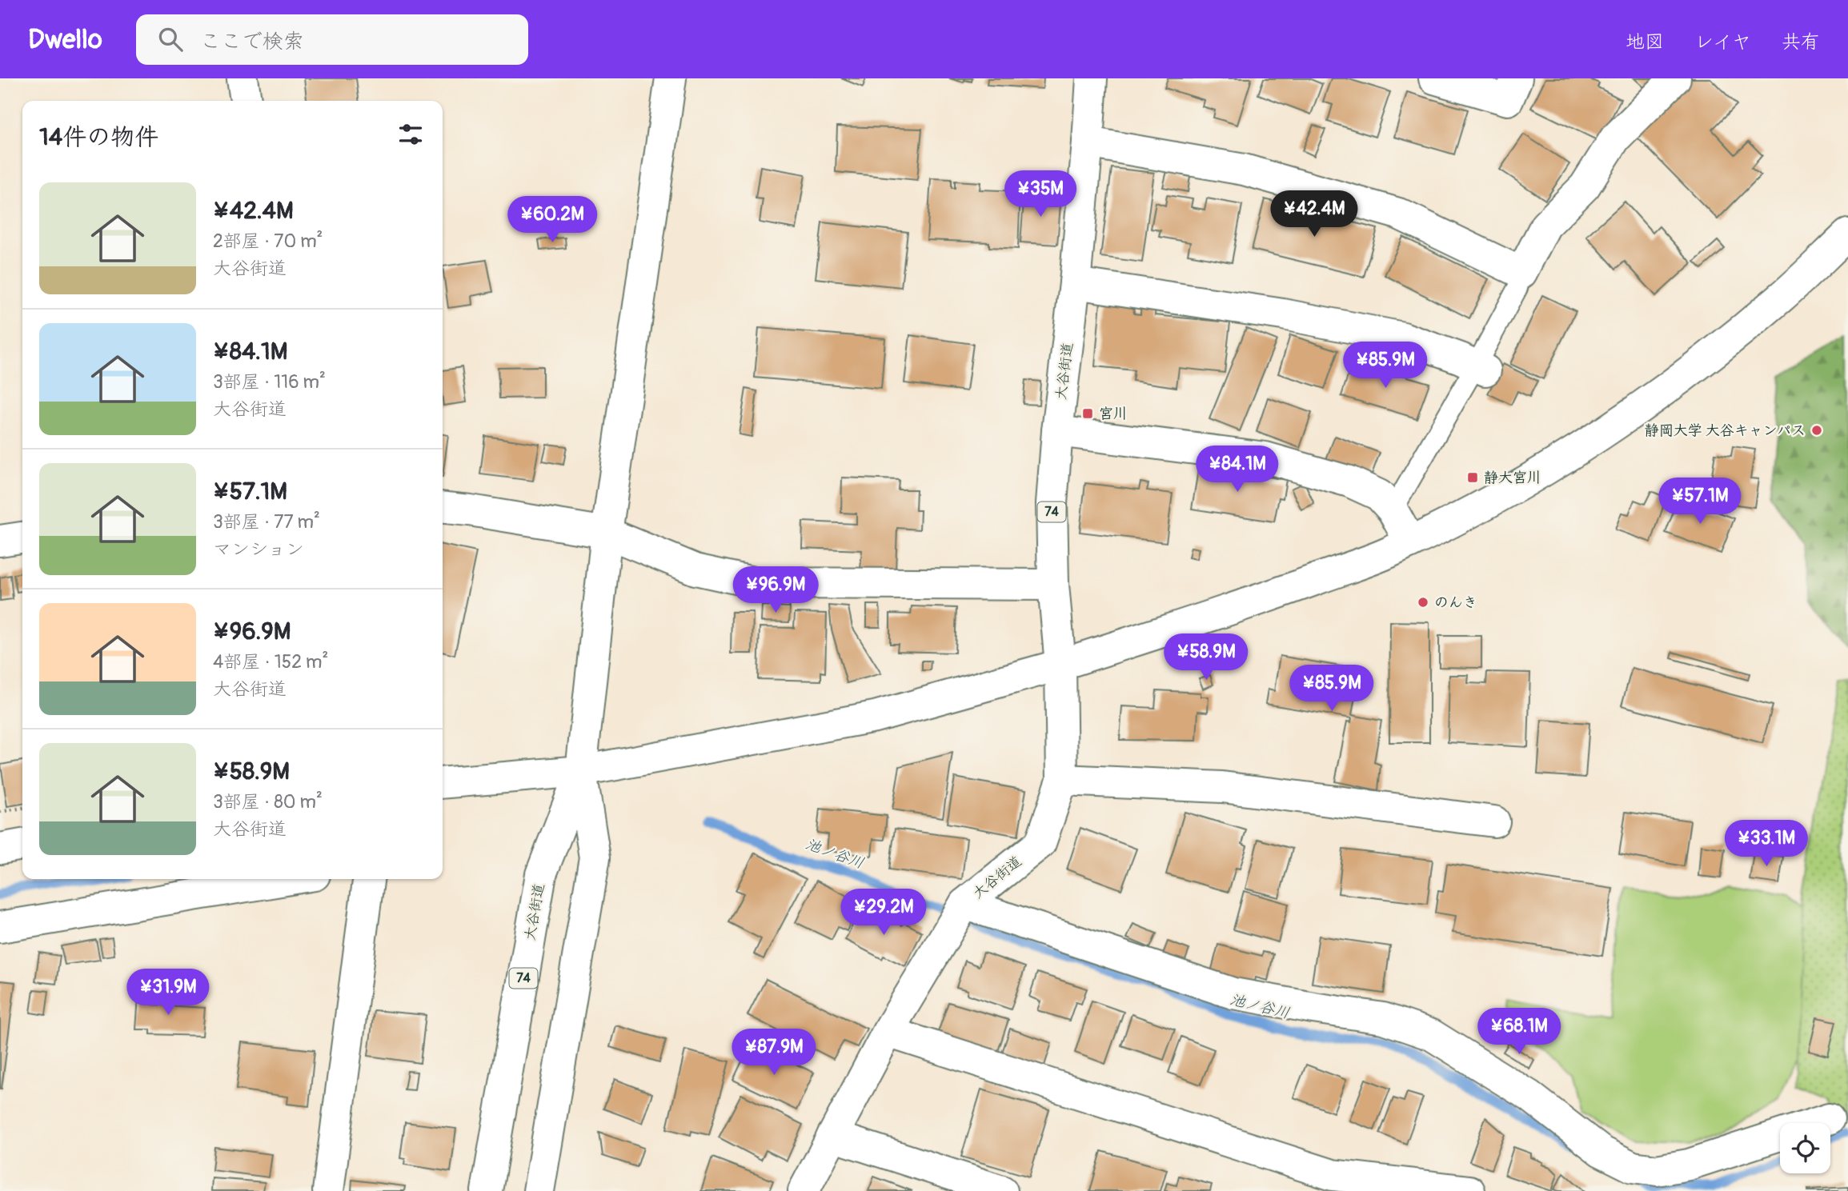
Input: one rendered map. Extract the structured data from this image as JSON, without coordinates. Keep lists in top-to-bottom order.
{
  "streets": {
    "street": ["大谷街道", "74"]
  },
  "water": ["池ノ谷川"],
  "places": {
    "transit": ["宮川", "静大宮川"],
    "other": ["静岡大学 大谷キャンパス", "のんき"]
  },
  "page": {
    "header": "Dwello",
    "search": "ここで検索",
    "nav": ["地図", "レイヤ", "共有"],
    "heading": "14件の物件",
    "list": [
      {
        "name": "¥42.4M",
        "note": "2部屋 · 70 m² · 大谷街道"
      },
      {
        "name": "¥84.1M",
        "note": "3部屋 · 116 m² · 大谷街道"
      },
      {
        "name": "¥57.1M",
        "note": "3部屋 · 77 m² · マンション"
      },
      {
        "name": "¥96.9M",
        "note": "4部屋 · 152 m² · 大谷街道"
      },
      {
        "name": "¥58.9M",
        "note": "3部屋 · 80 m² · 大谷街道"
      }
    ],
    "price": [
      "¥35M",
      "¥42.4M",
      "¥60.2M",
      "¥85.9M",
      "¥84.1M",
      "¥57.1M",
      "¥96.9M",
      "¥58.9M",
      "¥85.9M",
      "¥33.1M",
      "¥29.2M",
      "¥31.9M",
      "¥68.1M",
      "¥87.9M"
    ]
  }
}
